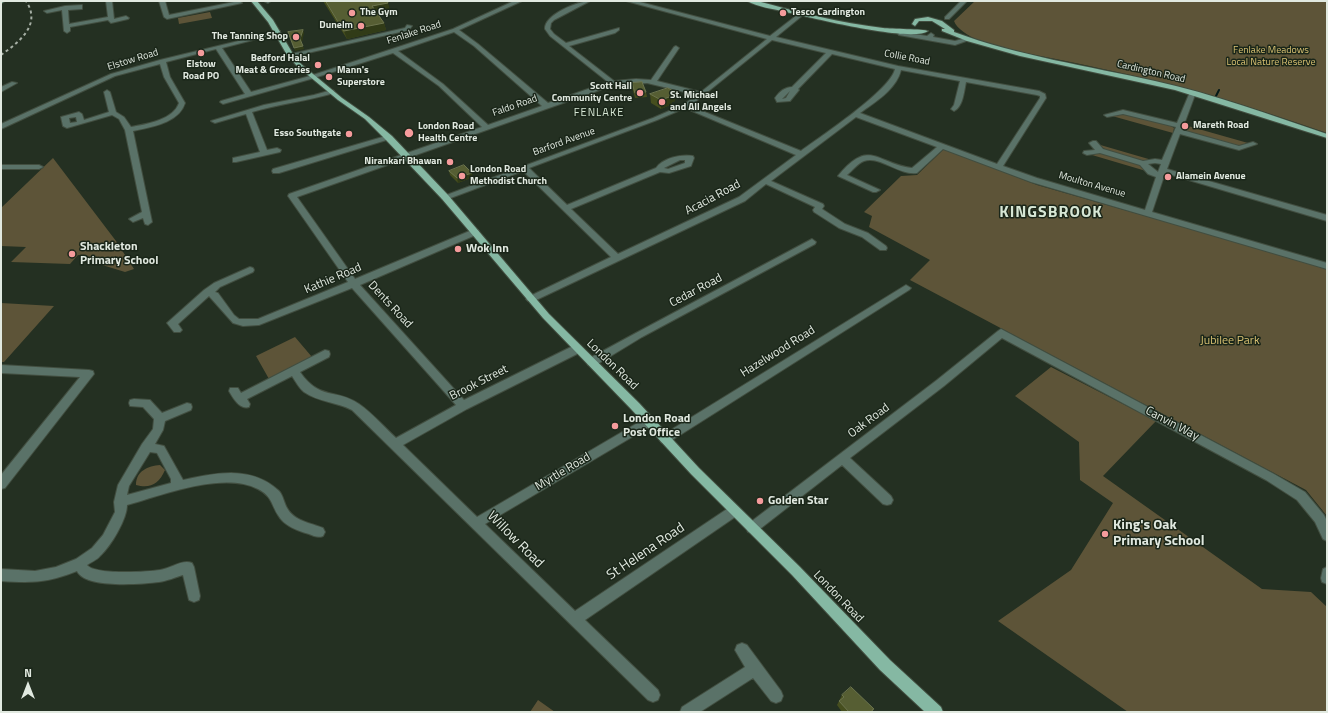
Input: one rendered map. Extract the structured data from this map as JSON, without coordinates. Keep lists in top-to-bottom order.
{
  "streets": {
    "main road": ["Cardington Road", "London Road"],
    "street": [
      "Fenlake Road",
      "Collie Road",
      "Elstow Road",
      "Faldo Road",
      "Barford Avenue",
      "Moulton Avenue",
      "Acacia Road",
      "Kathie Road",
      "Cedar Road",
      "Dents Road",
      "Hazelwood Road",
      "Brook Street",
      "Oak Road",
      "Canvin Way",
      "Myrtle Road",
      "Willow Road",
      "St Helena Road"
    ]
  },
  "crossings": [
    ["Fenlake Road", "London Road"],
    ["Collie Road", "Barford Avenue"],
    ["Collie Road", "Moulton Avenue"],
    ["Collie Road", "Acacia Road"],
    ["Elstow Road", "London Road"],
    ["Faldo Road", "Barford Avenue"],
    ["Faldo Road", "Dents Road"],
    ["Faldo Road", "London Road"],
    ["Barford Avenue", "London Road"],
    ["Moulton Avenue", "Acacia Road"],
    ["Acacia Road", "London Road"],
    ["Kathie Road", "Dents Road"],
    ["Kathie Road", "London Road"],
    ["Cedar Road", "London Road"],
    ["Dents Road", "Brook Street"],
    ["Hazelwood Road", "London Road"],
    ["London Road", "Brook Street"],
    ["London Road", "Oak Road"],
    ["London Road", "Myrtle Road"],
    ["London Road", "St Helena Road"],
    ["Brook Street", "Willow Road"],
    ["Oak Road", "Canvin Way"],
    ["Myrtle Road", "Willow Road"],
    ["Willow Road", "St Helena Road"]
  ],
  "districts": ["FENLAKE", "KINGSBROOK"],
  "parks": ["Fenlake Meadows Local Nature Reserve", "Jubilee Park"],
  "places": [
    "The Gym",
    "Tesco Cardington",
    "Dunelm",
    "The Tanning Shop",
    "Elstow Road PO",
    "Bedford Halal Meat & Groceries",
    "Mann's Superstore",
    "Scott Hall Community Centre",
    "St. Michael and All Angels",
    "Mareth Road",
    "London Road Health Centre",
    "Esso Southgate",
    "Nirankari Bhawan",
    "London Road Methodist Church",
    "Alamein Avenue",
    "Wok Inn",
    "Shackleton Primary School",
    "London Road Post Office",
    "Golden Star",
    "King's Oak Primary School"
  ],
  "north": "top"
}
